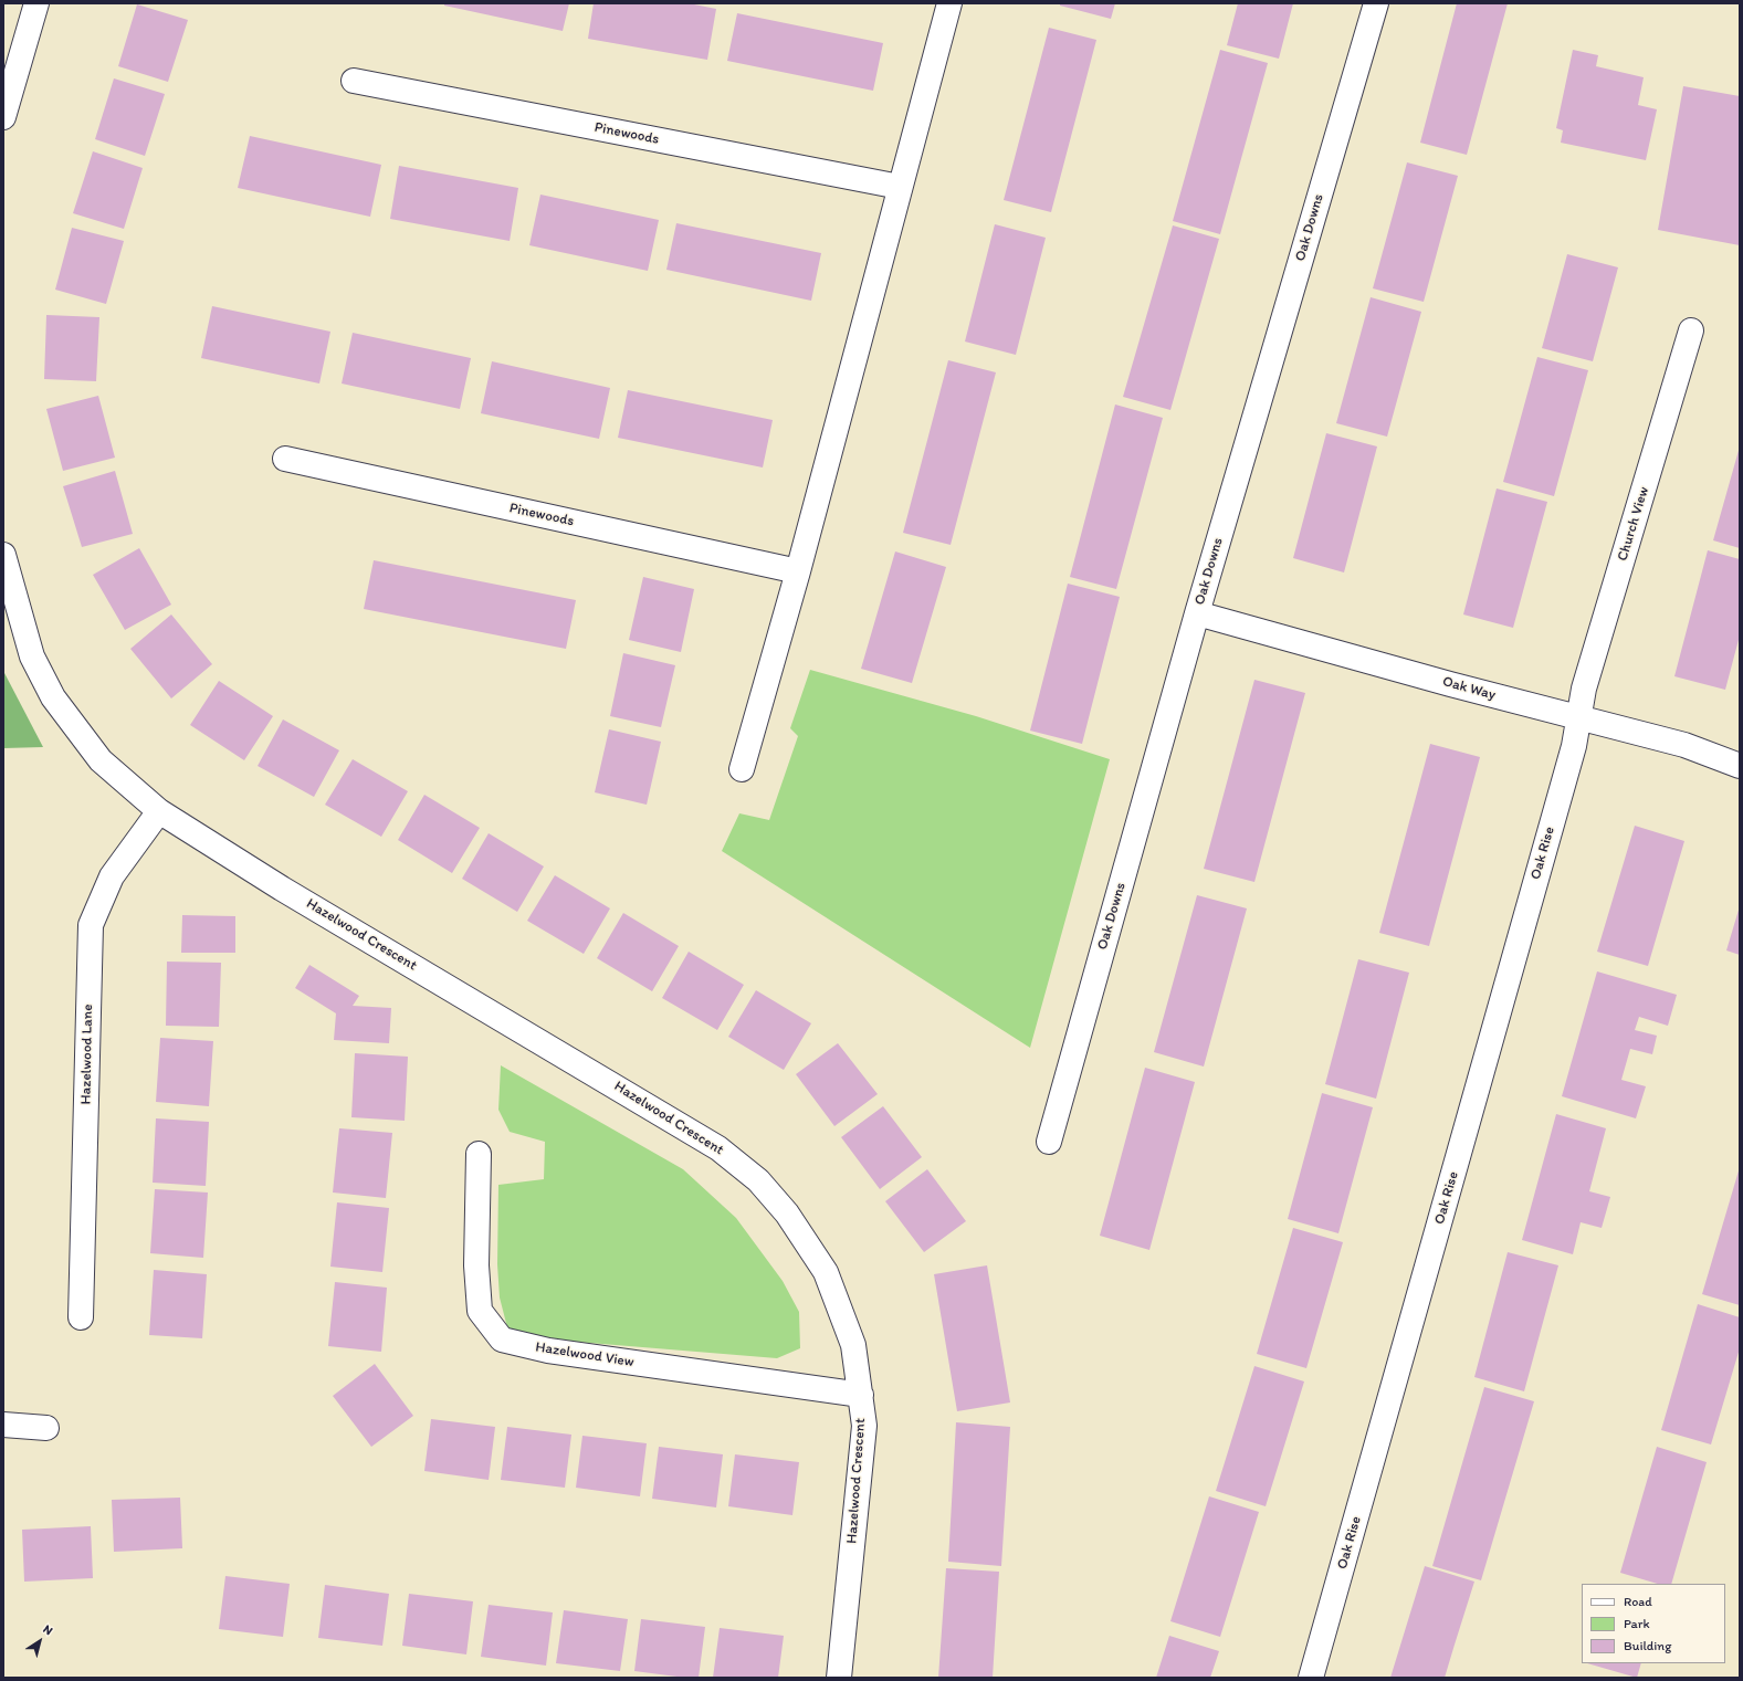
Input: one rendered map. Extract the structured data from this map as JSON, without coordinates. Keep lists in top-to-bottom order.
{
  "streets": {
    "street": [
      "Pinewoods",
      "Oak Downs",
      "Church View",
      "Oak Way",
      "Oak Rise",
      "Hazelwood Crescent",
      "Hazelwood Lane",
      "Hazelwood View"
    ]
  },
  "crossings": [
    ["Oak Downs", "Oak Way"],
    ["Church View", "Oak Way"],
    ["Church View", "Oak Rise"],
    ["Oak Way", "Oak Rise"],
    ["Hazelwood Crescent", "Hazelwood Lane"],
    ["Hazelwood Crescent", "Hazelwood View"]
  ],
  "legend": ["Road", "Park", "Building"],
  "north": "top right"
}
